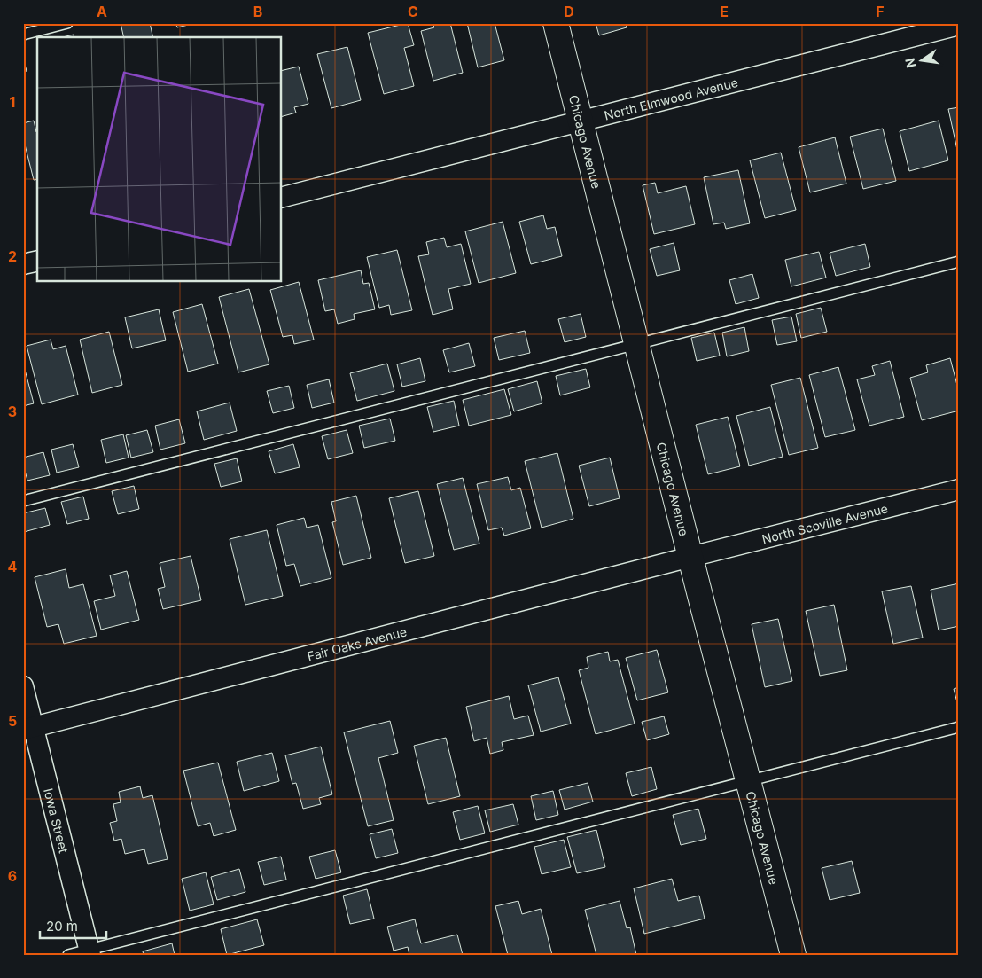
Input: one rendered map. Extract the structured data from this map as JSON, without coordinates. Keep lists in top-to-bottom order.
{
  "streets": {
    "main road": ["Chicago Avenue"],
    "street": [
      "North Elmwood Avenue",
      "North Scoville Avenue",
      "Fair Oaks Avenue",
      "Iowa Street"
    ]
  },
  "crossings": [
    ["North Elmwood Avenue", "Chicago Avenue"],
    ["Chicago Avenue", "North Scoville Avenue"],
    ["Chicago Avenue", "Fair Oaks Avenue"],
    ["North Scoville Avenue", "Fair Oaks Avenue"],
    ["Fair Oaks Avenue", "Iowa Street"]
  ],
  "scale_bar": "20 m",
  "north": "left",
  "grid": {
    "columns": [
      "A",
      "B",
      "C",
      "D",
      "E",
      "F"
    ],
    "rows": [
      "1",
      "2",
      "3",
      "4",
      "5",
      "6"
    ]
  }
}
